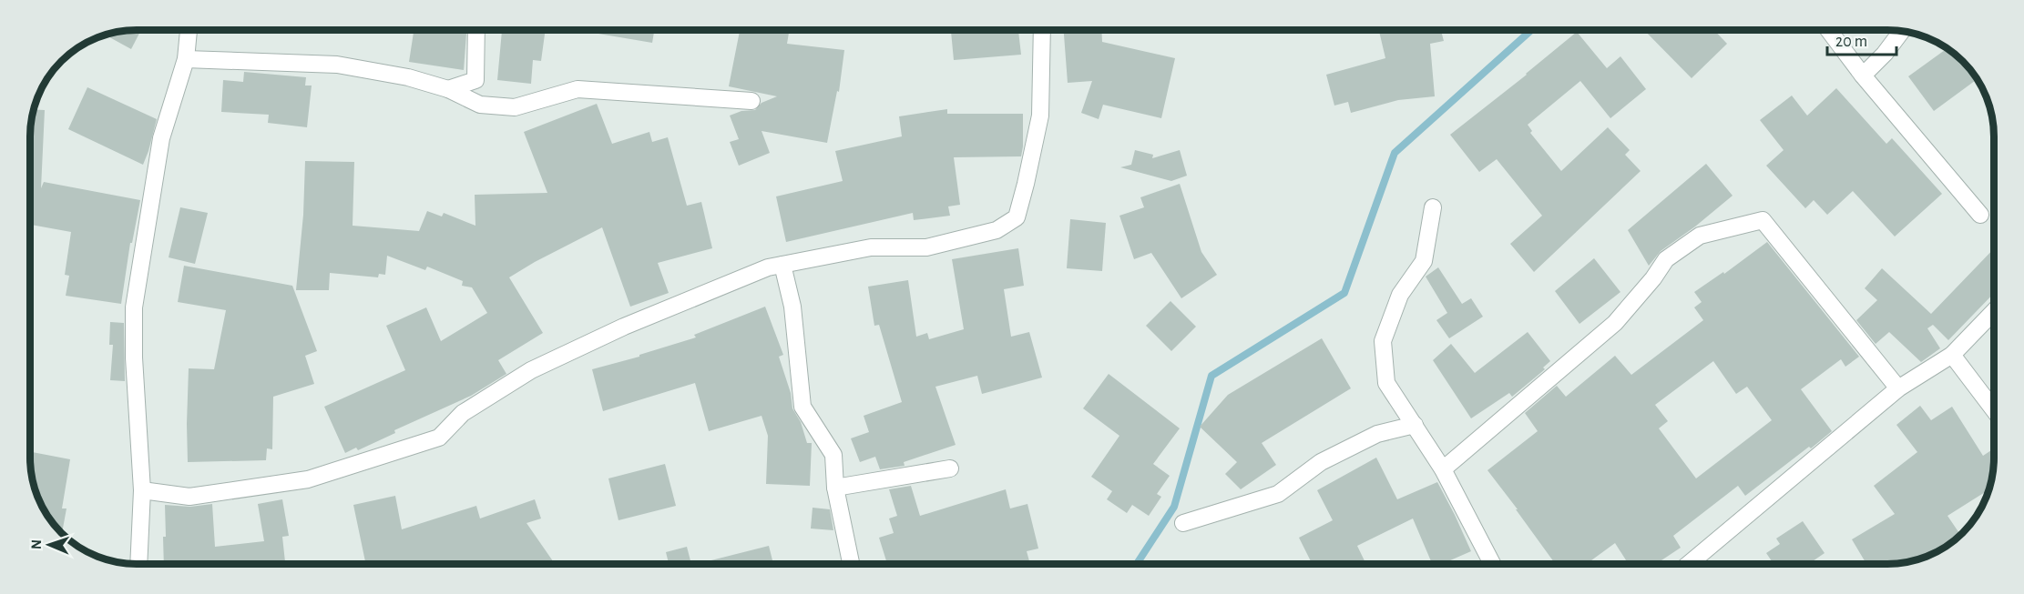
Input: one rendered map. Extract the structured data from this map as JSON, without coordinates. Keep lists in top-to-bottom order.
{
  "scale_bar": "20 m",
  "north": "left"
}
